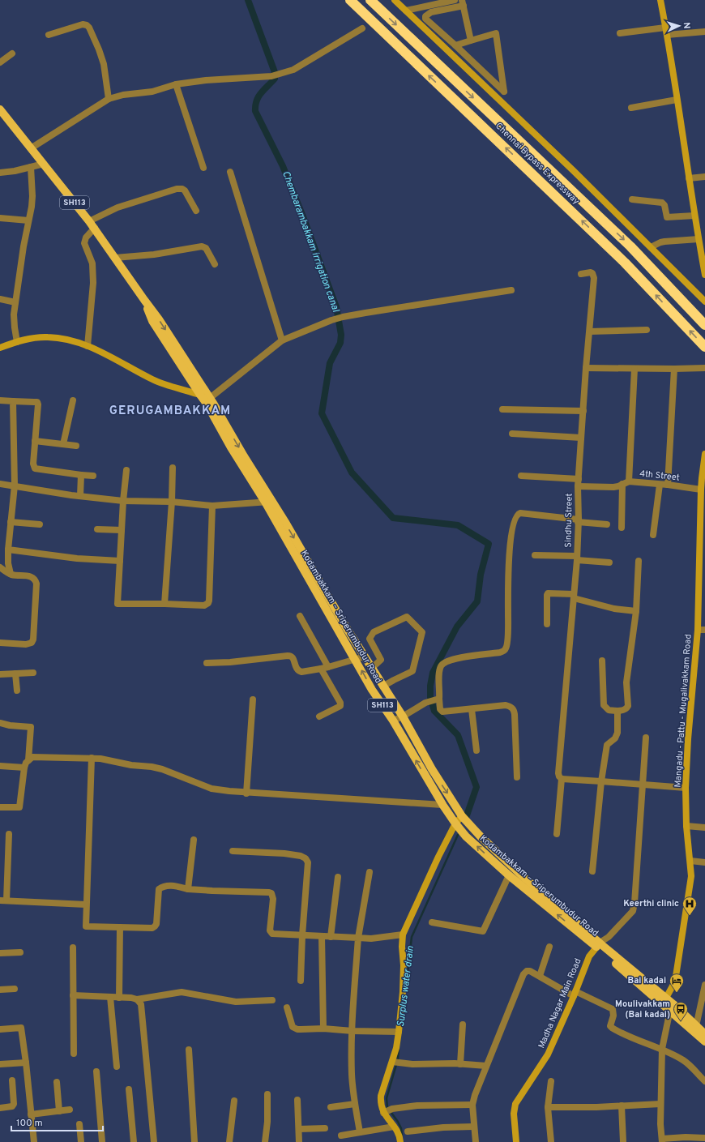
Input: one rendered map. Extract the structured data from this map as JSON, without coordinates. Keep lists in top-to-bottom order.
{
  "streets": {
    "highway": ["Chennai Bypass Expressway"],
    "main road": ["SH113", "Kodambakkam – Sriperumbudur Road"],
    "street": [
      "4th Street",
      "Sindhu Street",
      "Mangadu - Pattu - Mugalivakkam Road",
      "Madha Nagar Main Road"
    ]
  },
  "crossings": [
    ["4th Street", "Sindhu Street"],
    ["4th Street", "Mangadu - Pattu - Mugalivakkam Road"],
    ["Kodambakkam – Sriperumbudur Road", "Mangadu - Pattu - Mugalivakkam Road"],
    ["Kodambakkam – Sriperumbudur Road", "Madha Nagar Main Road"]
  ],
  "districts": ["GERUGAMBAKKAM"],
  "water": ["Chembarambakkam irrigation canal", "Surplus water drain"],
  "places": {
    "hospital": ["Keerthi clinic"],
    "hotel": ["Bai kadai"],
    "bus stop": ["Moulivakkam (Bai kadai)"]
  },
  "scale_bar": "100 m",
  "north": "right"
}
